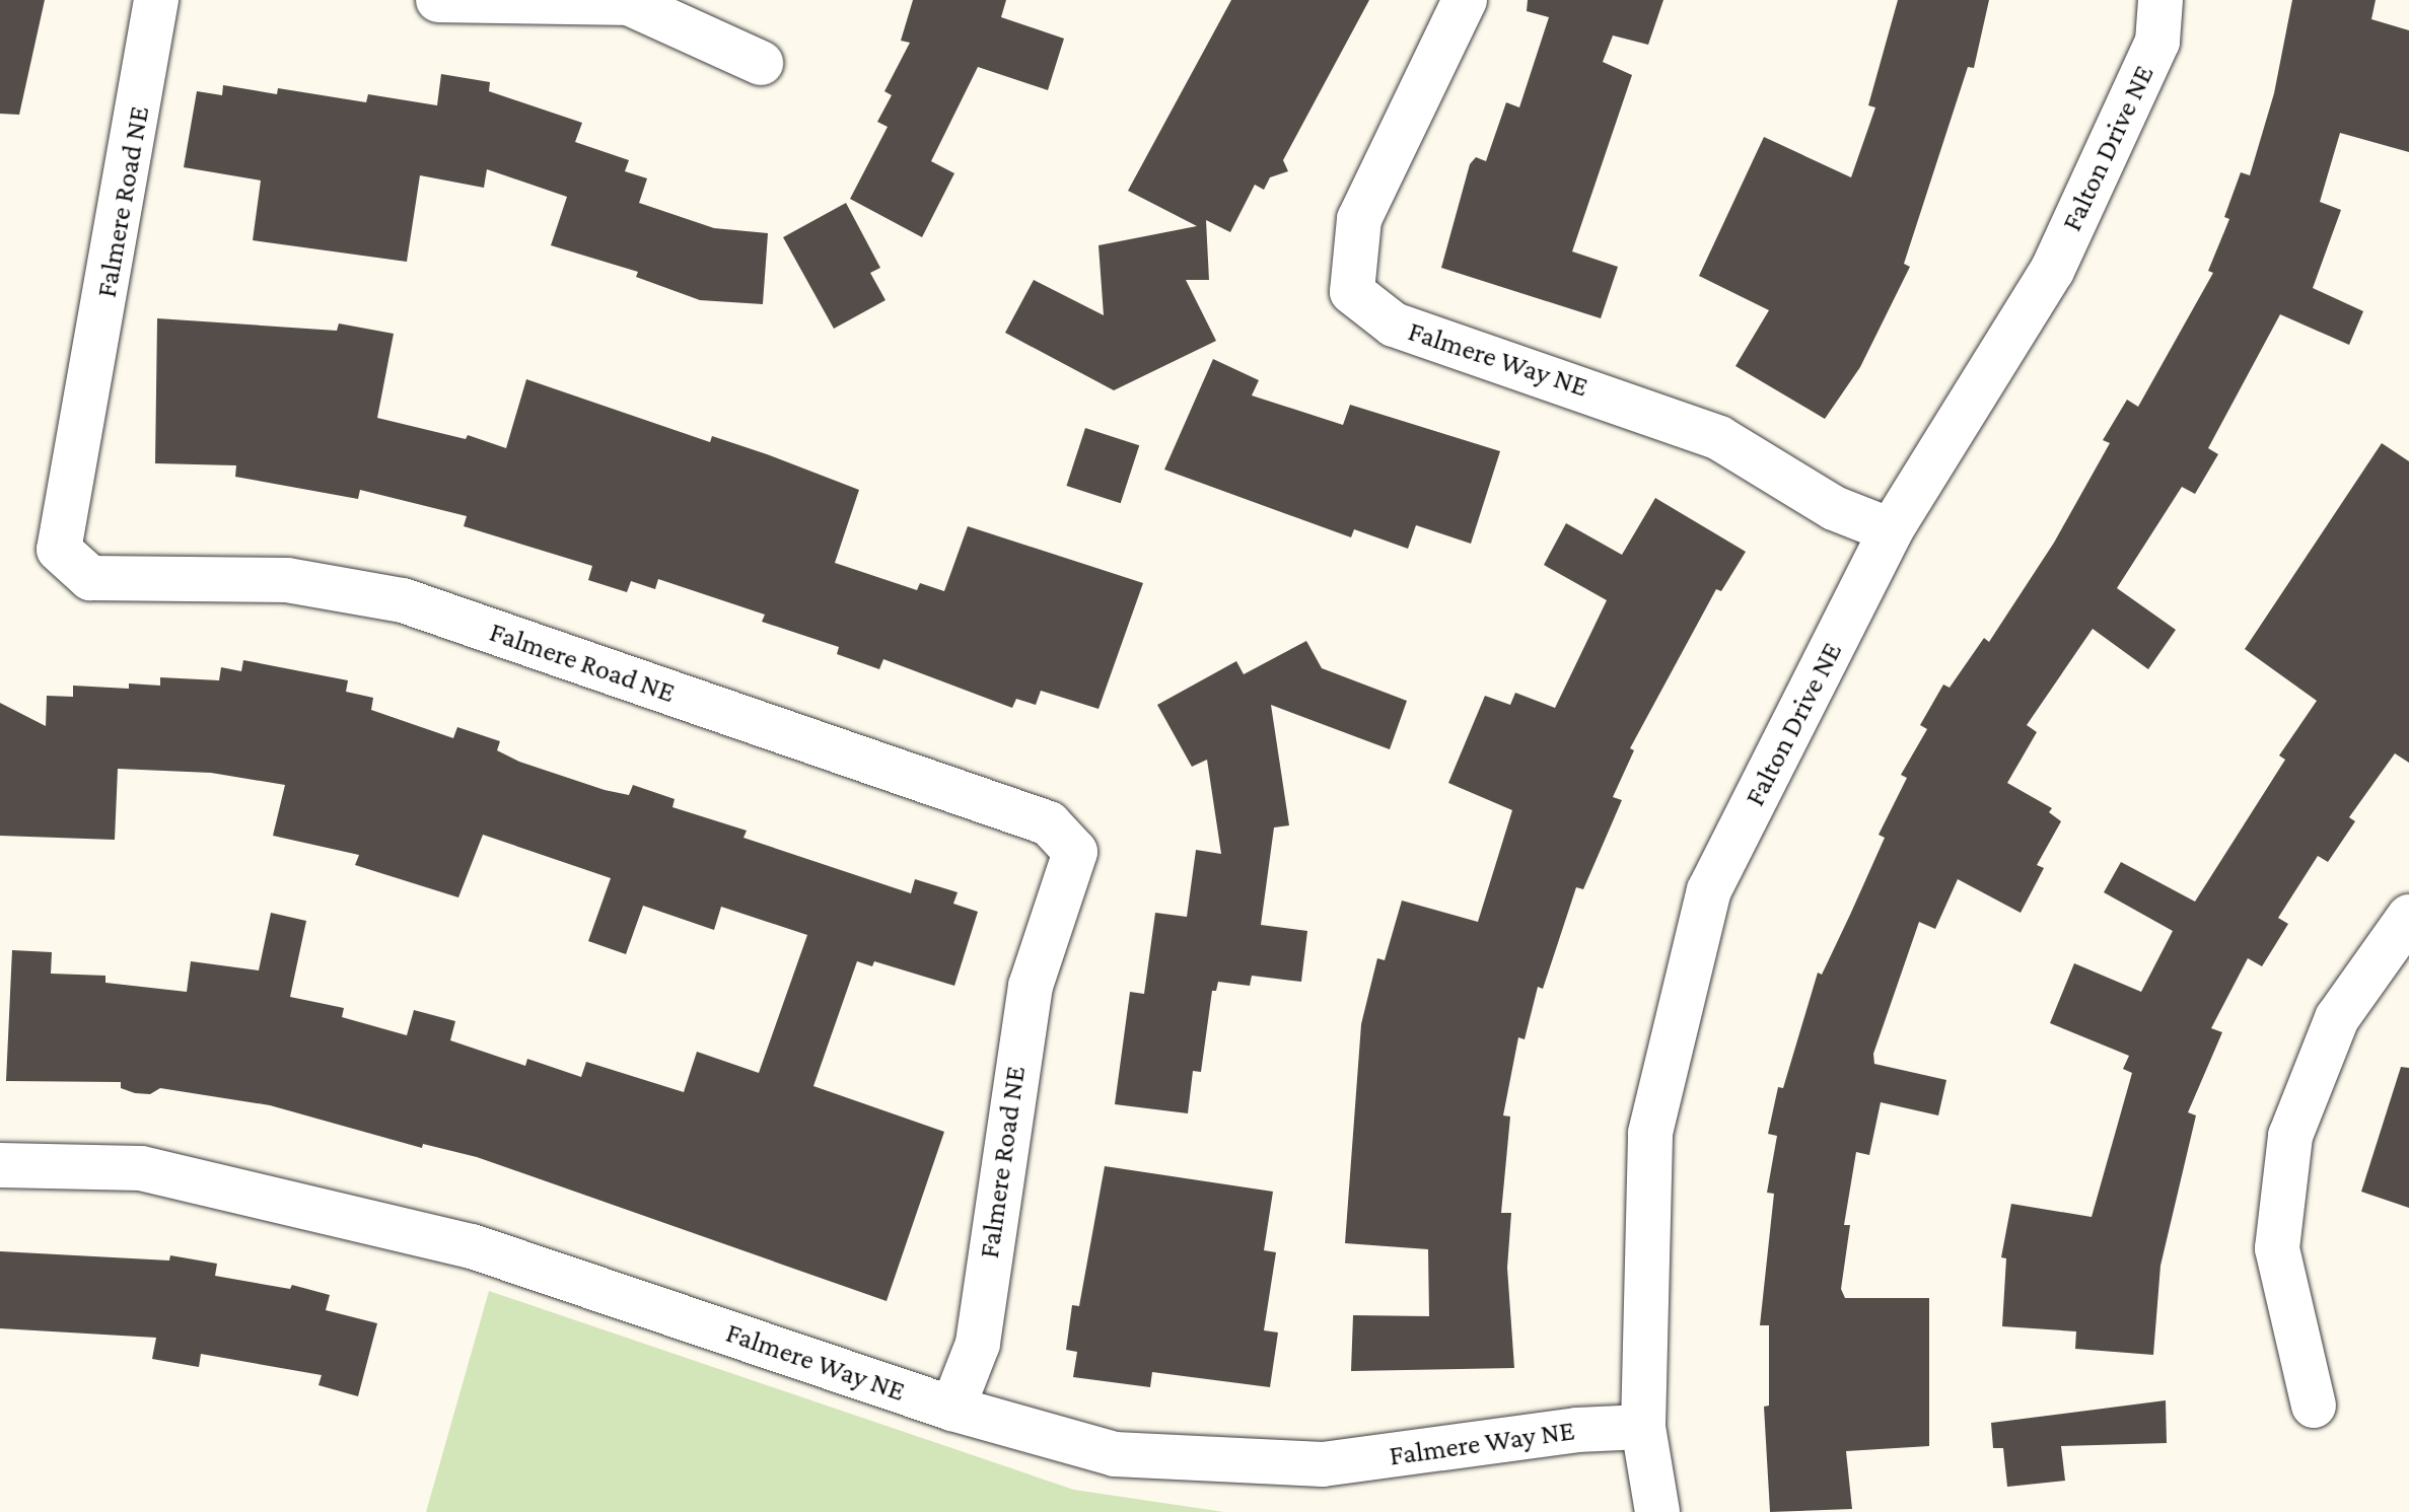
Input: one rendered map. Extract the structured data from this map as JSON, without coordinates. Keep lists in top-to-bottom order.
{
  "streets": {
    "street": ["Falton Drive NE", "Falmere Road NE", "Falmere Way NE"]
  },
  "crossings": [
    ["Falton Drive NE", "Falmere Way NE"],
    ["Falmere Road NE", "Falmere Way NE"]
  ]
}
